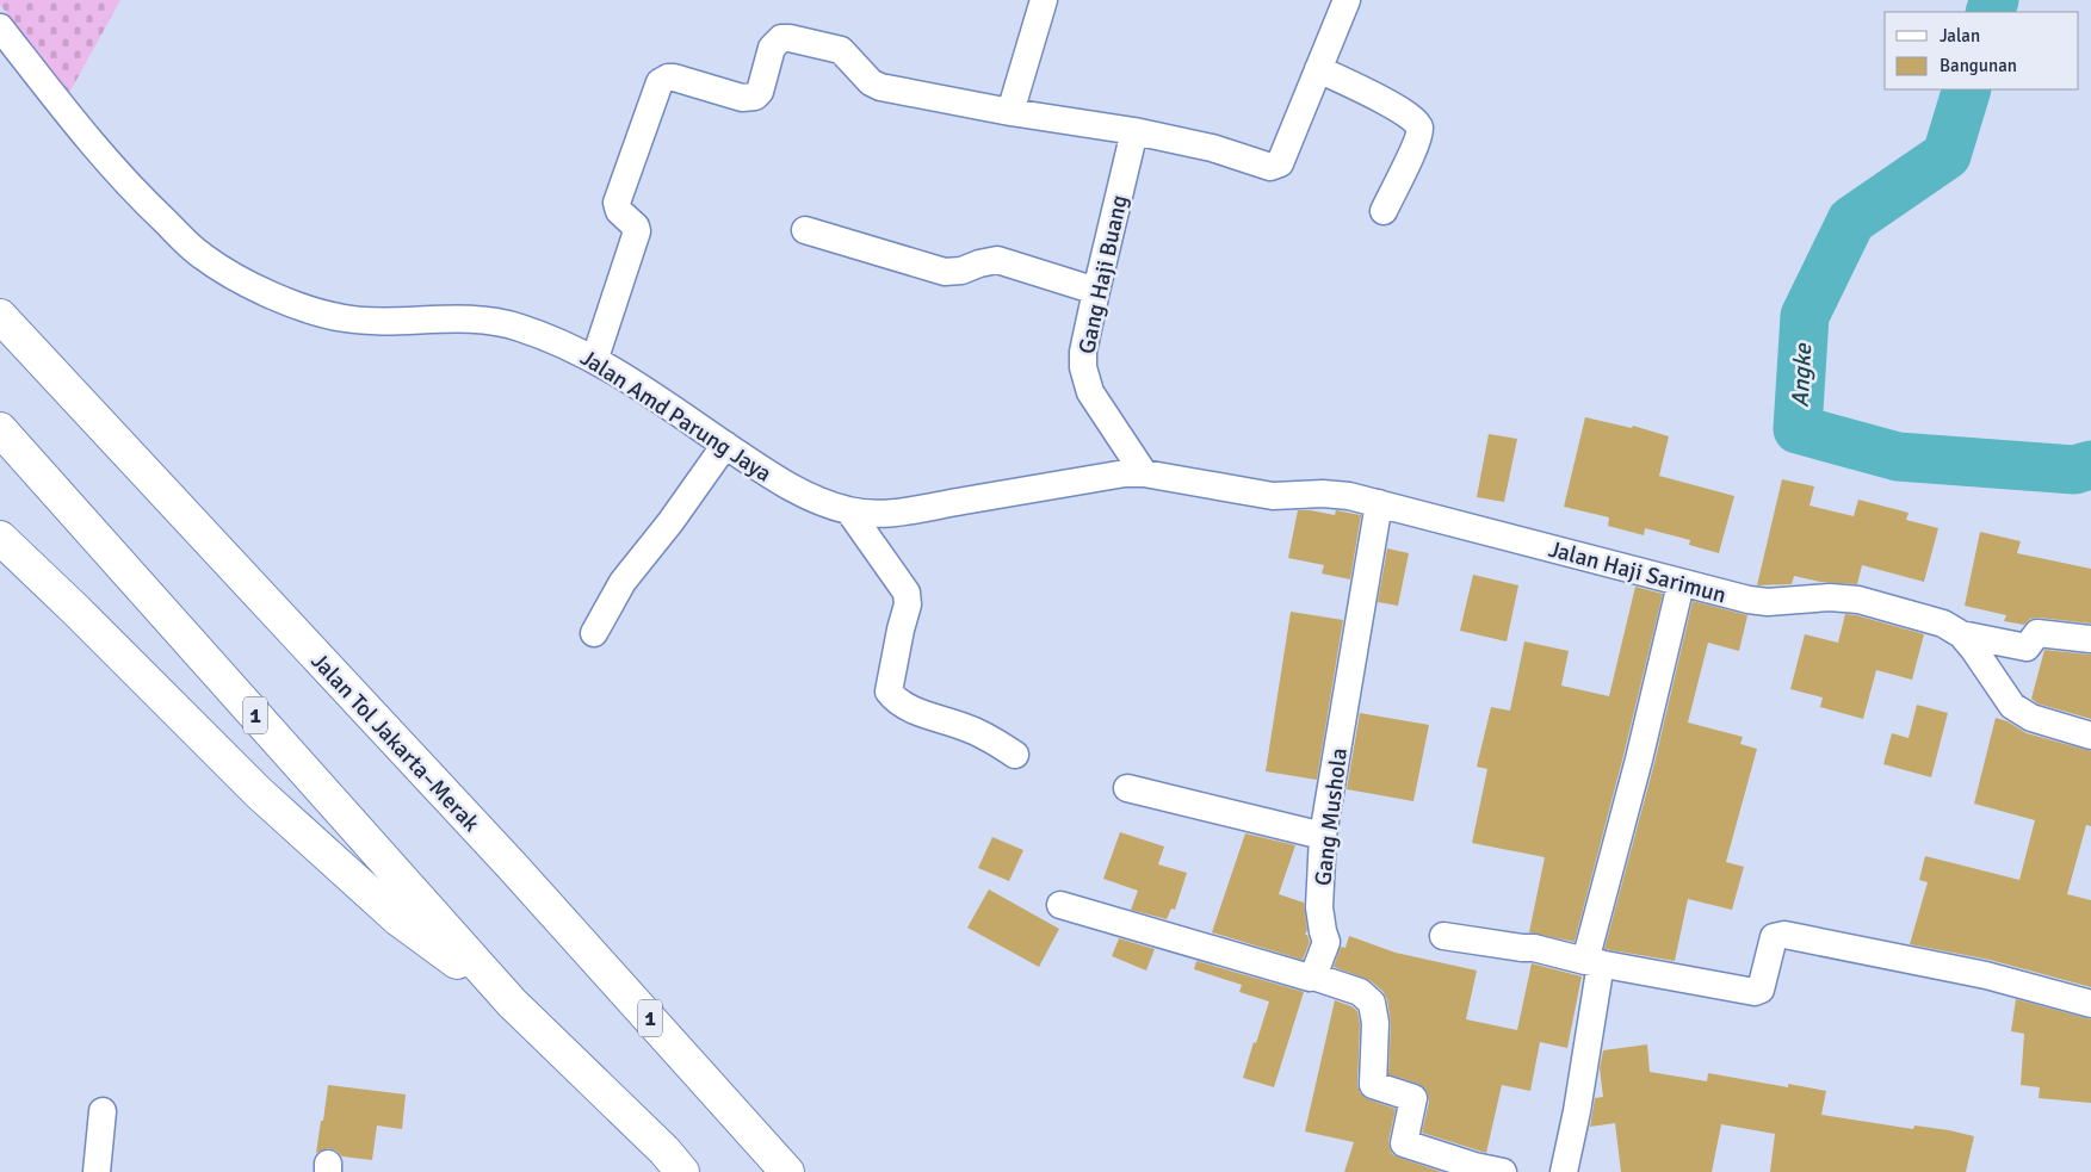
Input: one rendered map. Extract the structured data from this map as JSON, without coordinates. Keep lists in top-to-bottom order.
{
  "streets": {
    "highway": ["1", "Jalan Tol Jakarta–Merak"],
    "street": [
      "Gang Haji Buang",
      "Jalan Amd Parung Jaya",
      "Jalan Haji Sarimun",
      "Gang Mushola"
    ]
  },
  "crossings": [
    ["Gang Haji Buang", "Jalan Amd Parung Jaya"],
    ["Gang Haji Buang", "Jalan Haji Sarimun"],
    ["Jalan Amd Parung Jaya", "Jalan Haji Sarimun"],
    ["Jalan Haji Sarimun", "Gang Mushola"]
  ],
  "water": ["Angke"],
  "legend": ["Jalan", "Bangunan"]
}
